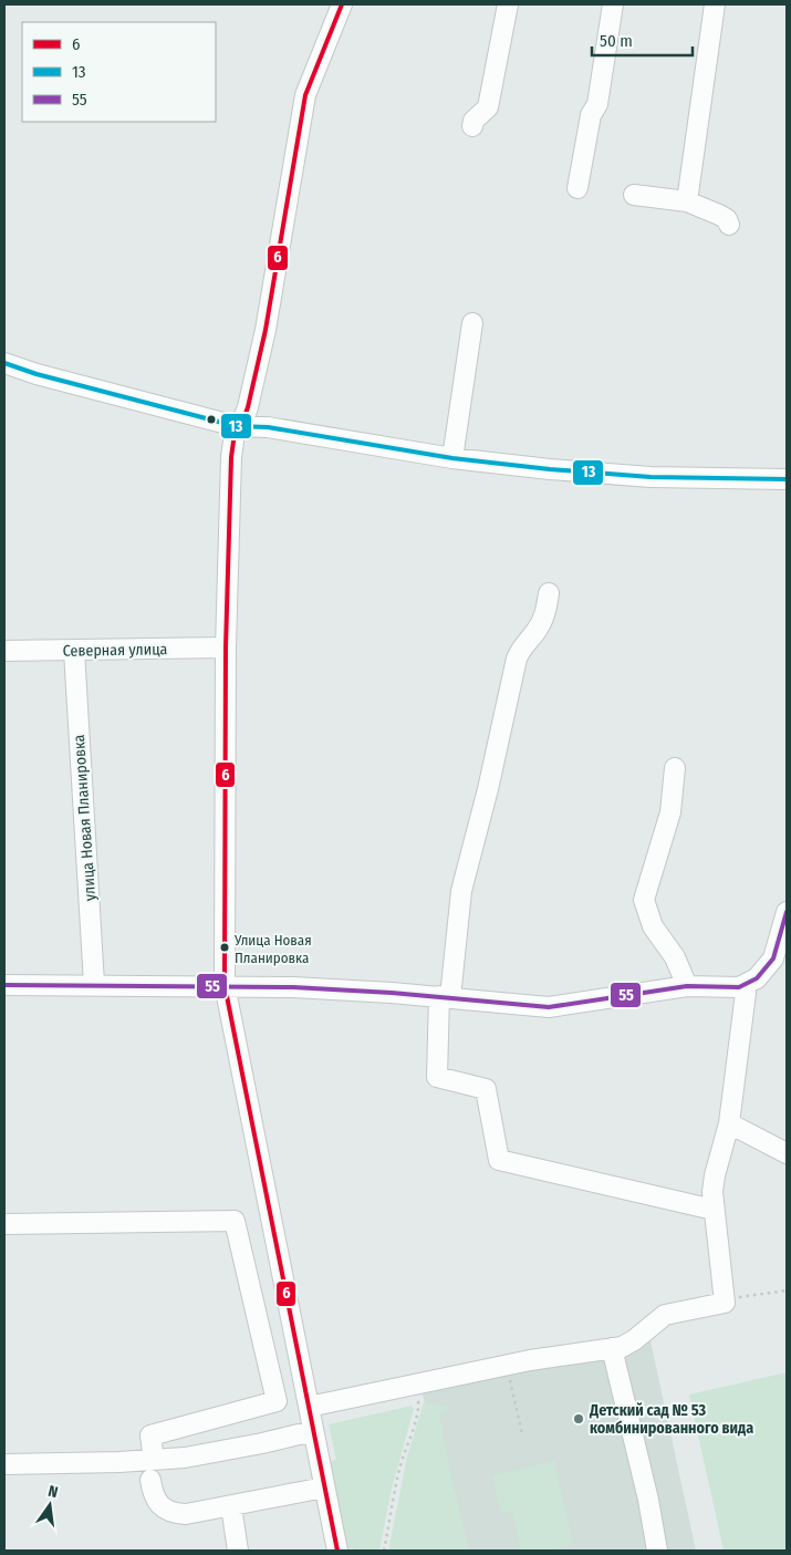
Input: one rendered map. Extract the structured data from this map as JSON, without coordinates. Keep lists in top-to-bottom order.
{
  "streets": {
    "street": ["Северная улица", "улица Новая Планировка"]
  },
  "crossings": [
    ["Северная улица", "улица Новая Планировка"]
  ],
  "places": ["Улица Новая Планировка", "Детский сад № 53 комбинированного вида"],
  "lines": ["transit line 6", "transit line 13", "transit line 55"],
  "legend": ["6", "13", "55"],
  "scale_bar": "50 m",
  "north": "top"
}
